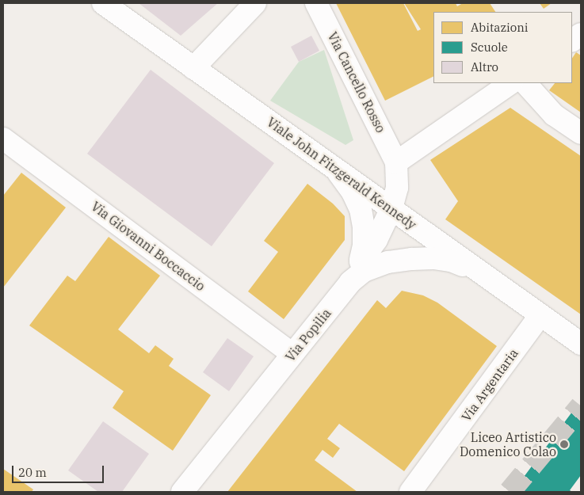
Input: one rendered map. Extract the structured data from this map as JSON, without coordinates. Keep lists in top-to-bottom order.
{
  "streets": {
    "street": [
      "Via Cancello Rosso",
      "Viale John Fitzgerald Kennedy",
      "Via Giovanni Boccaccio",
      "Via Popilia",
      "Via Argentaria"
    ]
  },
  "crossings": [
    ["Viale John Fitzgerald Kennedy", "Via Popilia"],
    ["Viale John Fitzgerald Kennedy", "Via Argentaria"],
    ["Via Giovanni Boccaccio", "Via Popilia"]
  ],
  "places": ["Liceo Artistico Domenico Colao"],
  "legend": ["Abitazioni", "Scuole", "Altro"],
  "scale_bar": "20 m"
}
